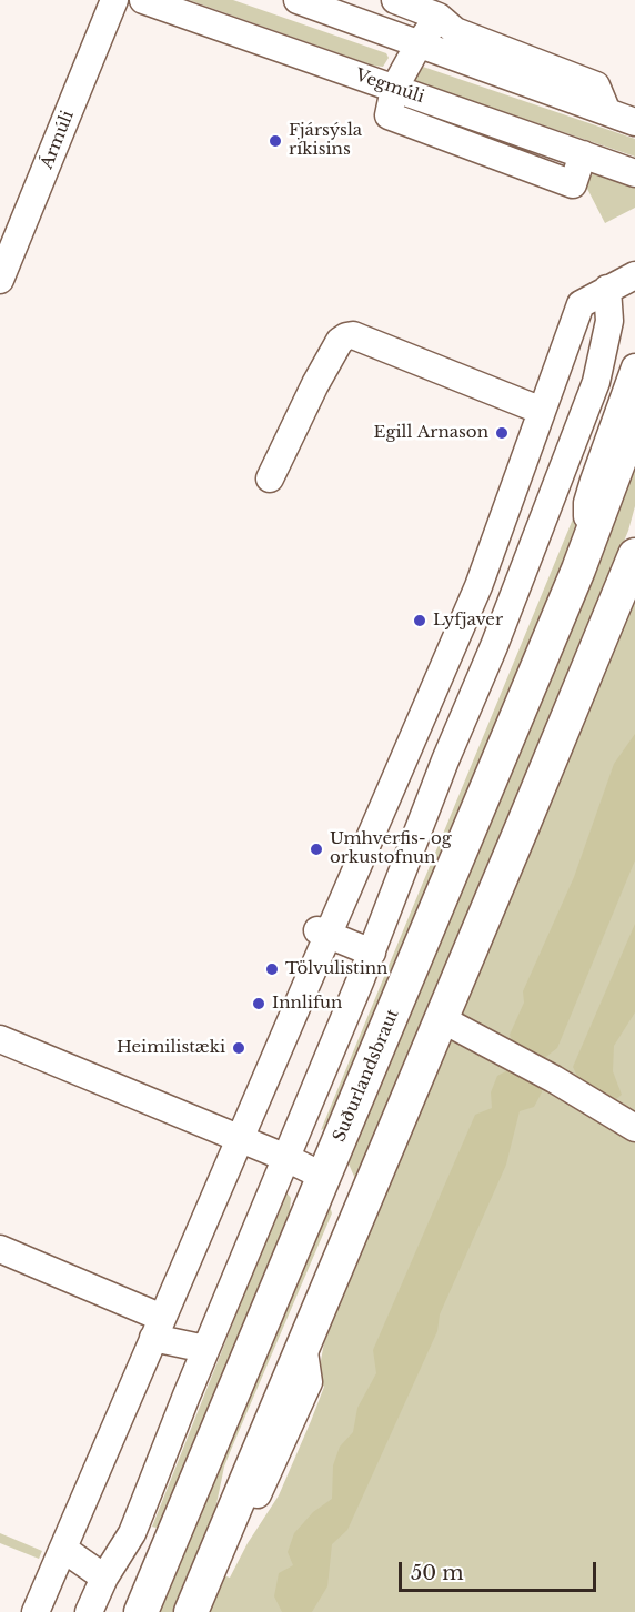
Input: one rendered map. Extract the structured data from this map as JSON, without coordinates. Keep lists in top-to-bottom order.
{
  "streets": {
    "main road": ["Suðurlandsbraut"],
    "street": ["Vegmúli", "Ármúli"]
  },
  "places": [
    "Fjársýsla ríkisins",
    "Egill Arnason",
    "Lyfjaver",
    "Umhverfis- og orkustofnun",
    "Tölvulistinn",
    "Innlifun",
    "Heimilistæki"
  ],
  "scale_bar": "50 m"
}
